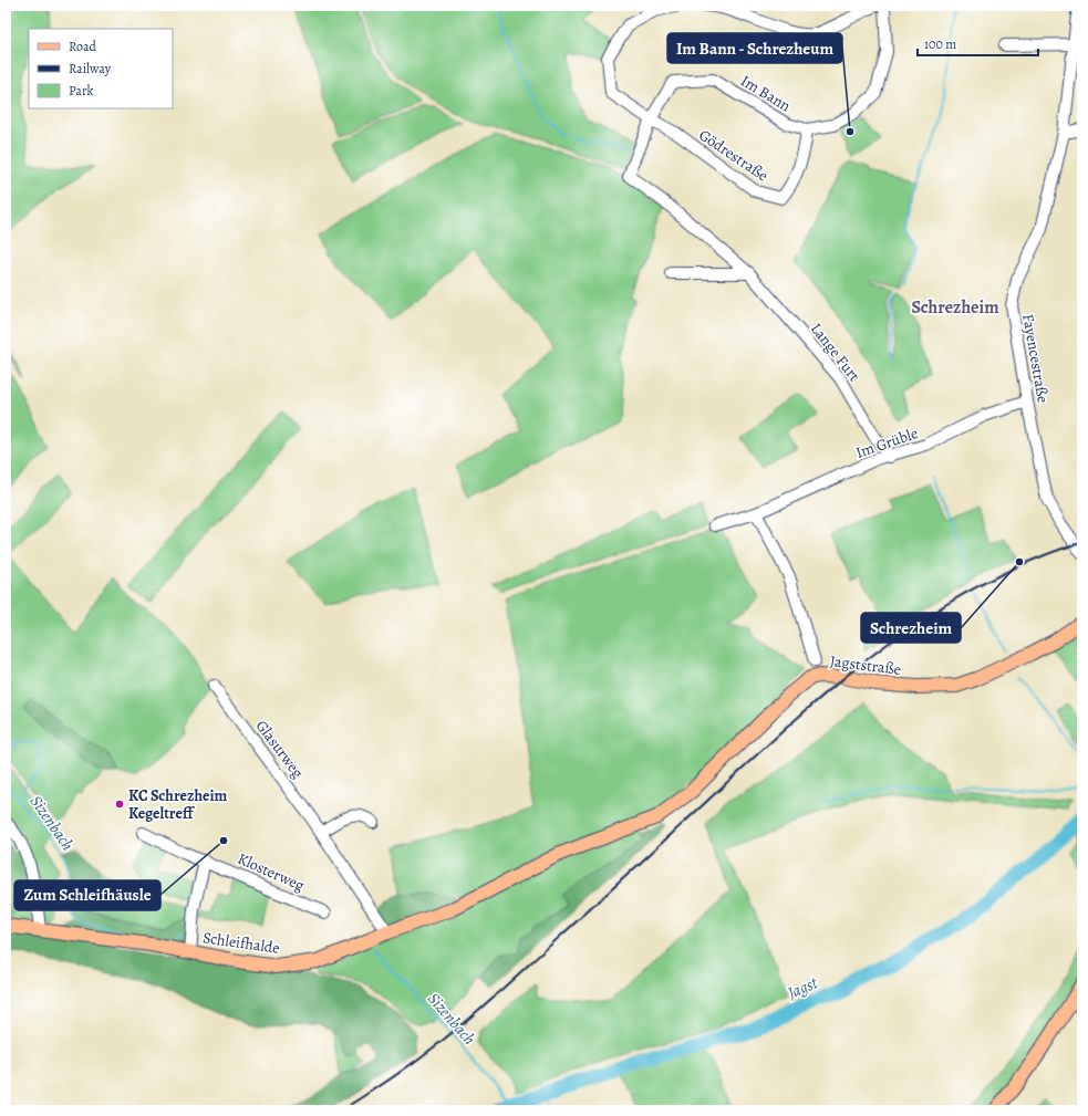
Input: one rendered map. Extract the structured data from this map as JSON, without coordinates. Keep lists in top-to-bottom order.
{
  "streets": {
    "main road": ["Jagststraße", "Schleifhalde"],
    "street": [
      "Im Bann",
      "Gödrestraße",
      "Lange Furt",
      "Fayencestraße",
      "Im Grüble",
      "Glasurweg",
      "Klosterweg"
    ]
  },
  "crossings": [
    ["Im Bann", "Gödrestraße"],
    ["Im Bann", "Lange Furt"],
    ["Lange Furt", "Im Grüble"],
    ["Fayencestraße", "Im Grüble"],
    ["Jagststraße", "Glasurweg"],
    ["Jagststraße", "Schleifhalde"],
    ["Glasurweg", "Schleifhalde"]
  ],
  "districts": ["Schrezheim"],
  "water": ["Sizenbach", "Jagst"],
  "places": [
    "Im Bann - Schrezheum",
    "Schrezheim",
    "KC Schrezheim Kegeltreff",
    "Zum Schleifhäusle"
  ],
  "legend": ["Road", "Railway", "Park"],
  "scale_bar": "100 m"
}
